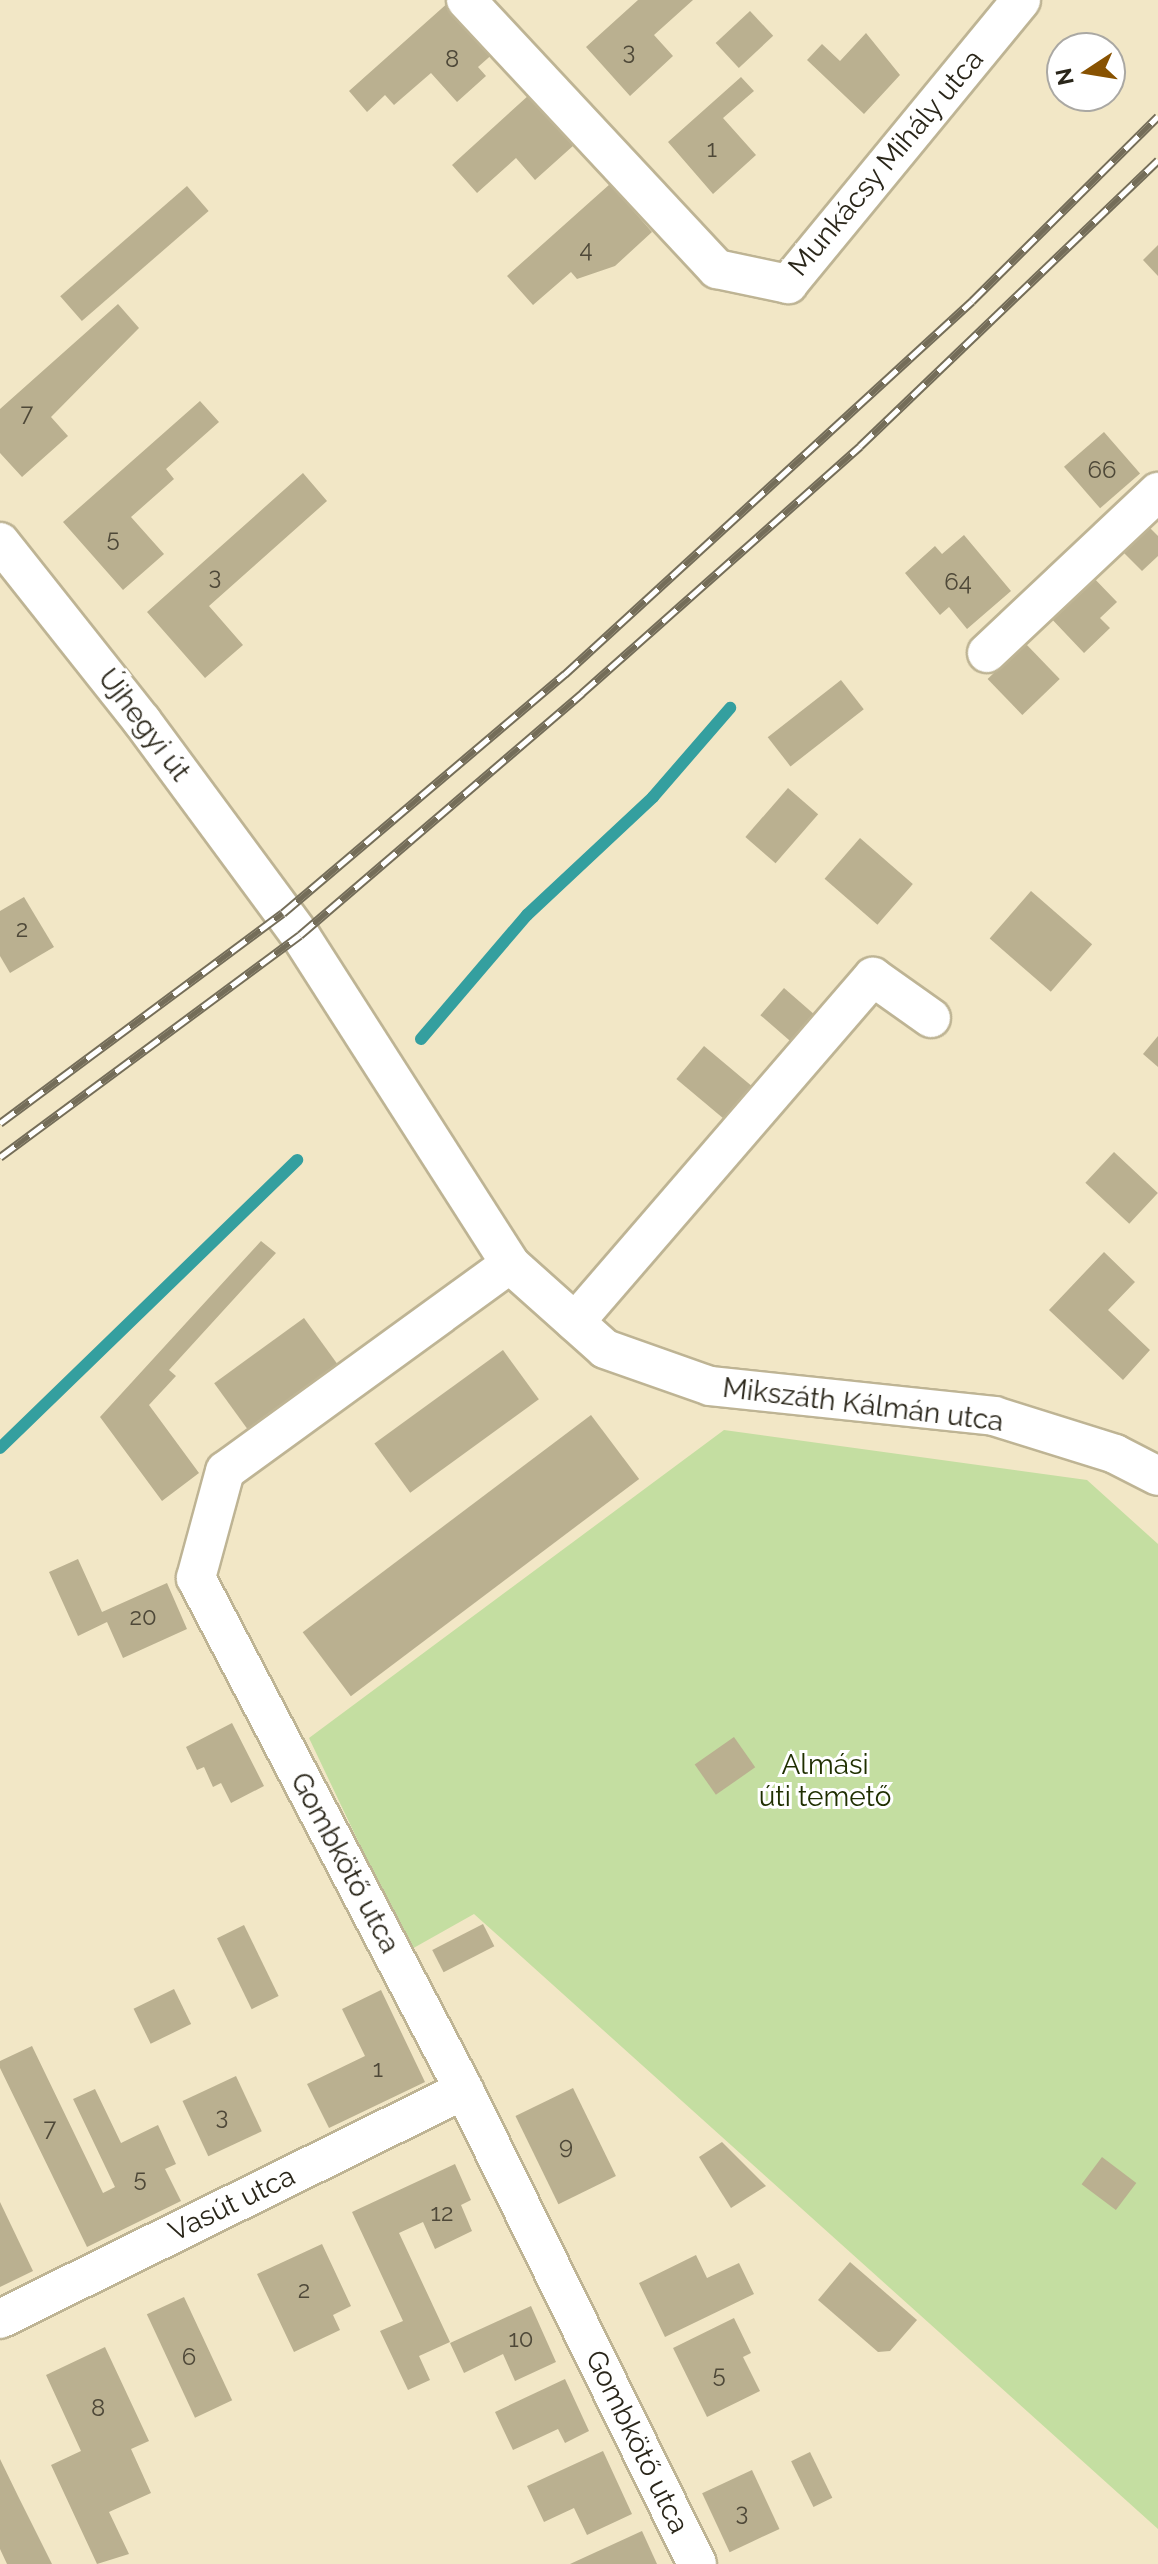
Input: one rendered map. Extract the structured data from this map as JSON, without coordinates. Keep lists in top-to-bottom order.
{
  "streets": {
    "street": [
      "Munkácsy Mihály utca",
      "Újhegyi út",
      "Mikszáth Kálmán utca",
      "Gombkötő utca",
      "Vasút utca"
    ]
  },
  "crossings": [
    ["Újhegyi út", "Mikszáth Kálmán utca"],
    ["Mikszáth Kálmán utca", "Gombkötő utca"],
    ["Gombkötő utca", "Vasút utca"]
  ],
  "parks": ["Almási úti temető"],
  "house_numbers": [
    "3",
    "8",
    "1",
    "4",
    "7",
    "66",
    "5",
    "3",
    "64",
    "2",
    "20",
    "1",
    "3",
    "7",
    "9",
    "5",
    "12",
    "2",
    "10",
    "6",
    "5",
    "8",
    "3"
  ],
  "north": "left"
}
